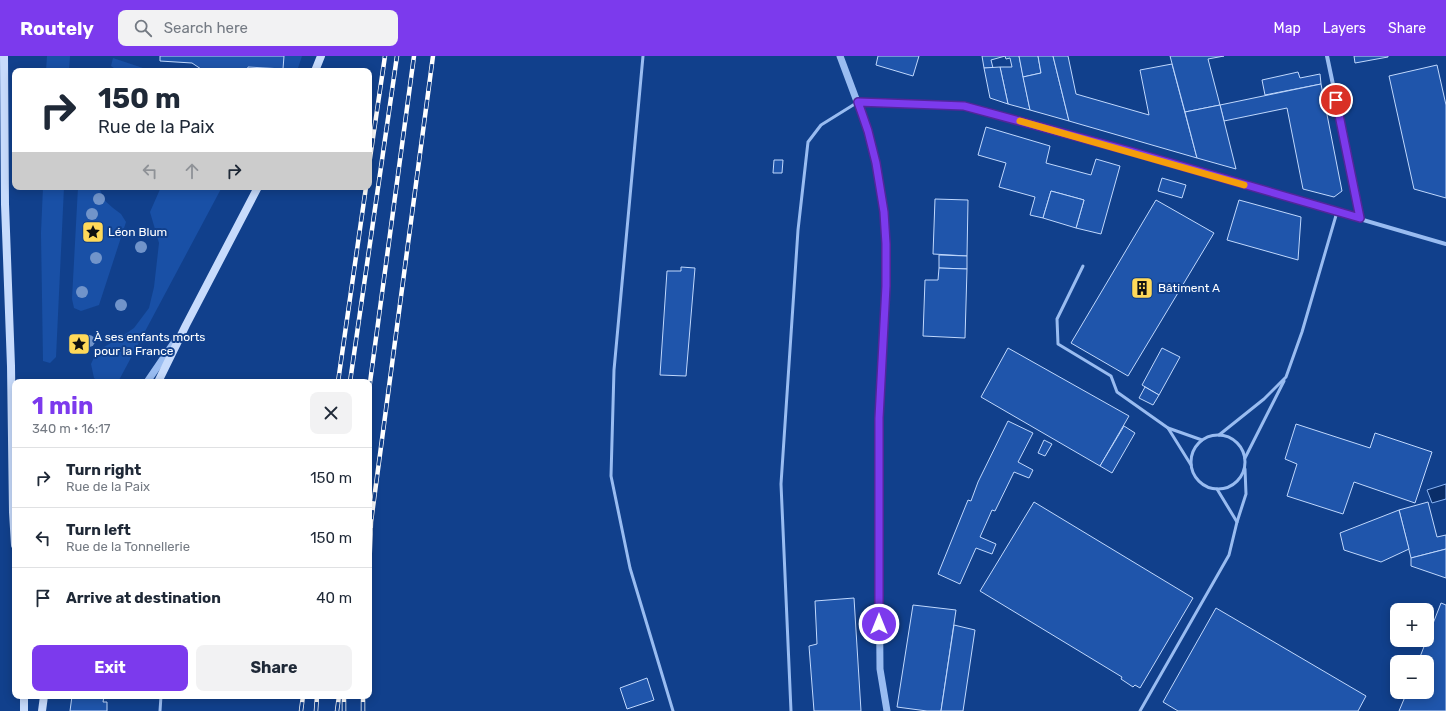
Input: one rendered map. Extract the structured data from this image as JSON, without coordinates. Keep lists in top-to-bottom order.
{
  "places": {
    "place": ["Léon Blum", "À ses enfants morts pour la France"],
    "building": ["Bâtiment A"]
  },
  "page": {
    "header": "Routely",
    "search": "Search here",
    "nav": ["Map", "Layers", "Share"],
    "turn": ["150 m", "Rue de la Paix"],
    "heading": ["1 min", "340 m · 16:17"],
    "list": [
      {
        "name": "Turn right",
        "note": "Rue de la Paix",
        "value": "150 m"
      },
      {
        "name": "Turn left",
        "note": "Rue de la Tonnellerie",
        "value": "150 m"
      },
      {
        "name": "Arrive at destination",
        "value": "40 m"
      }
    ],
    "map_buttons": ["+", "−"],
    "buttons": ["Exit", "Share"]
  }
}
